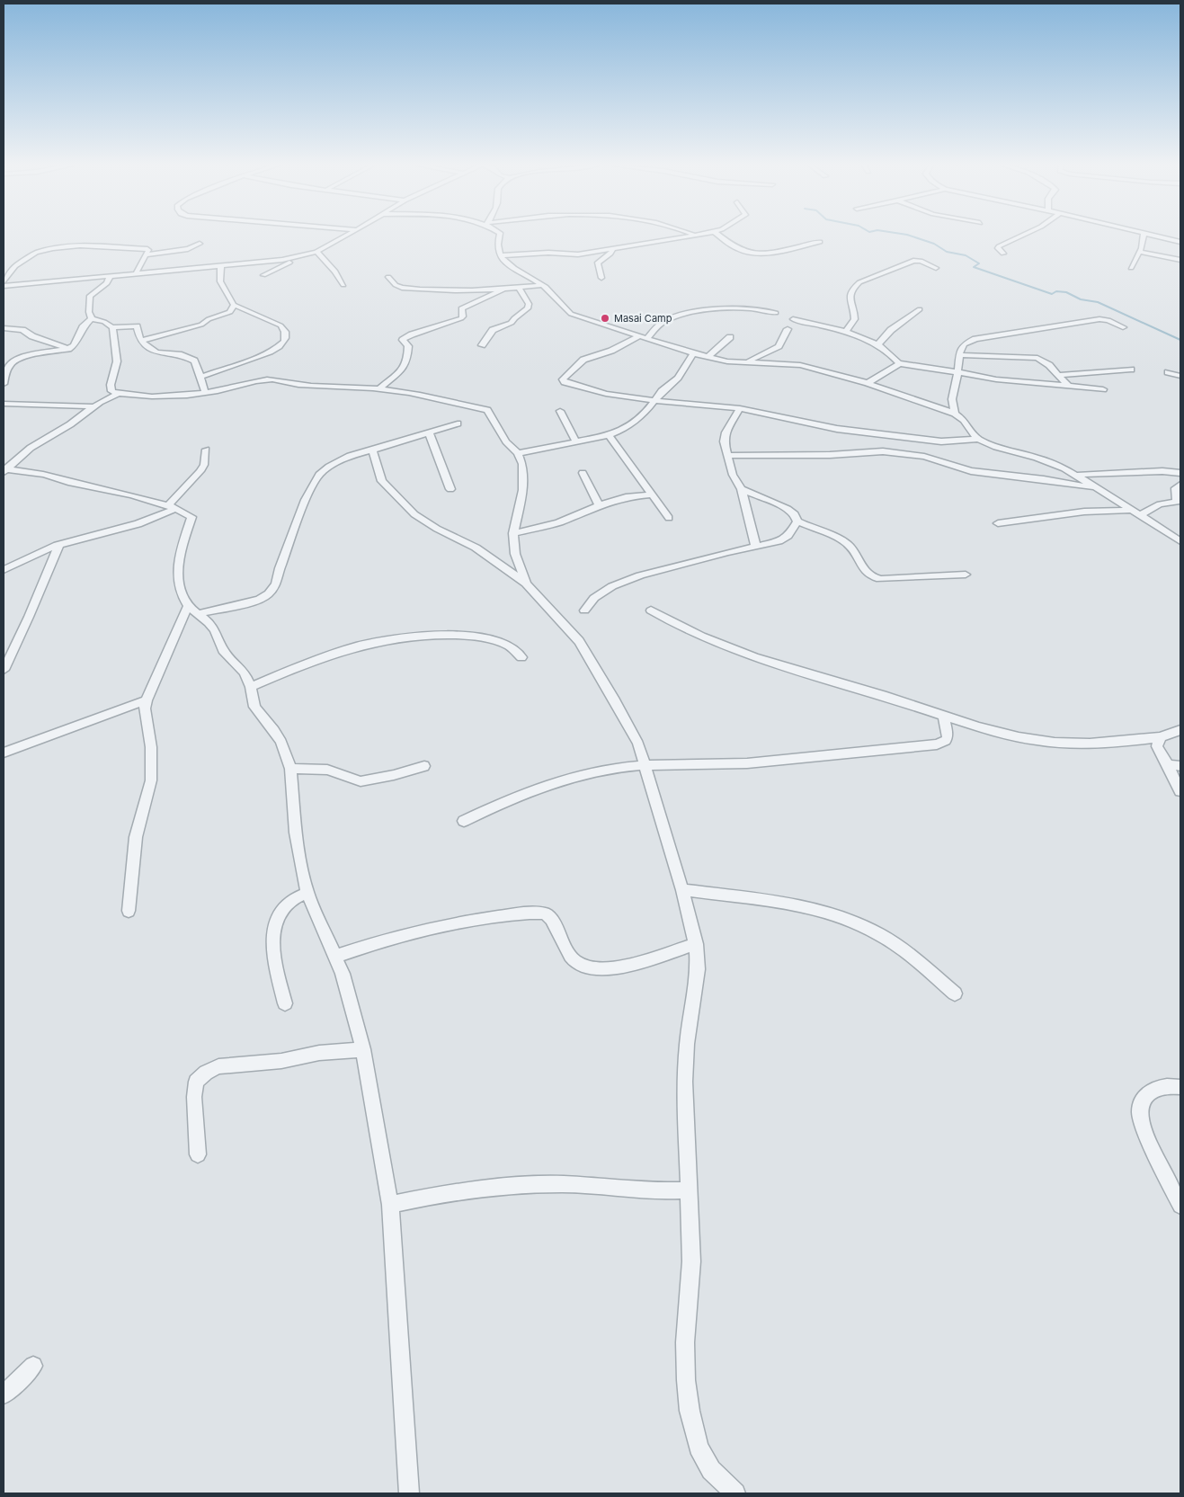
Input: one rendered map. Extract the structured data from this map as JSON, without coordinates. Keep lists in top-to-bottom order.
{
  "places": ["Masai Camp"]
}
